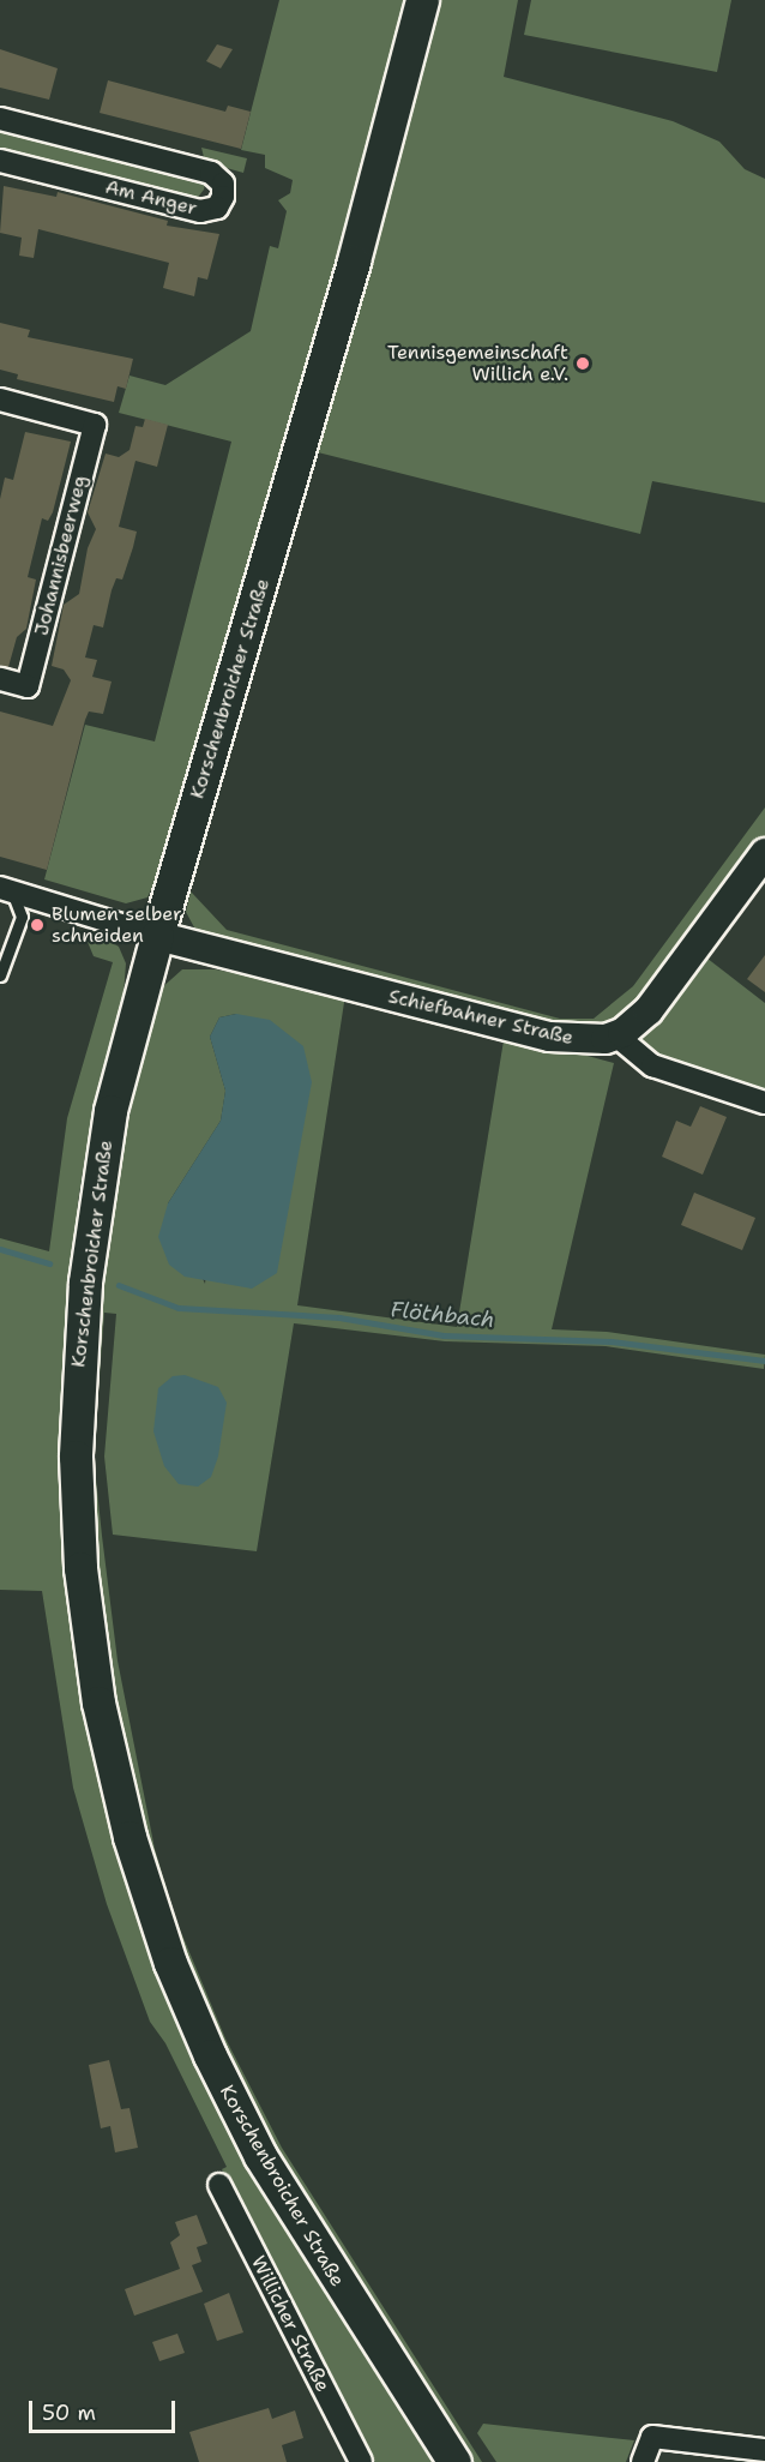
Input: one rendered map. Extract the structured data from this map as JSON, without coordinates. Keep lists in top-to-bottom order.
{
  "streets": {
    "main road": ["Korschenbroicher Straße"],
    "street": [
      "Am Anger",
      "Johannisbeerweg",
      "Schiefbahner Straße",
      "Willicher Straße"
    ]
  },
  "crossings": [
    ["Korschenbroicher Straße", "Schiefbahner Straße"]
  ],
  "water": ["Flöthbach"],
  "places": ["Tennisgemeinschaft Willich e.V.", "Blumen selber schneiden"],
  "scale_bar": "50 m"
}
